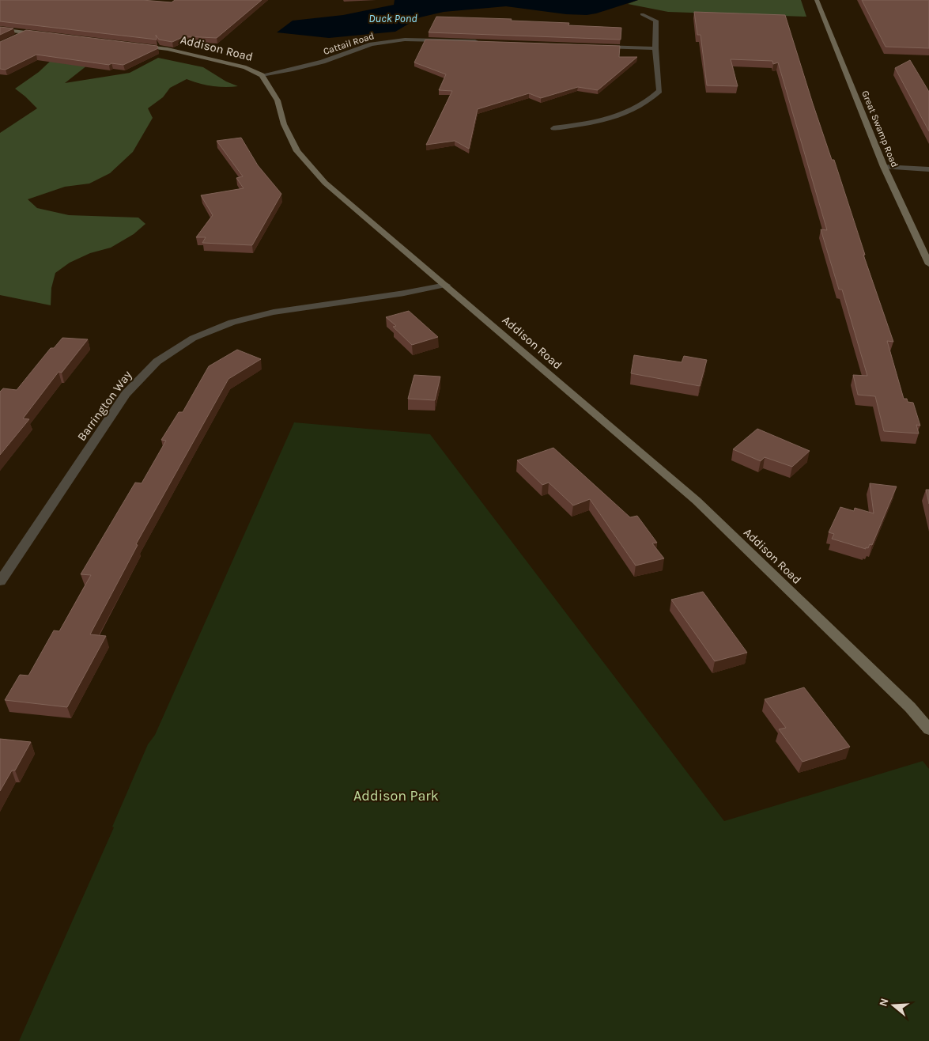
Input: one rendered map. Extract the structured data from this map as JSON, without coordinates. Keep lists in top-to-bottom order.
{
  "streets": {
    "main road": ["Addison Road", "Great Swamp Road"],
    "street": ["Cattail Road", "Barrington Way"]
  },
  "crossings": [
    ["Cattail Road", "Addison Road"],
    ["Addison Road", "Barrington Way"]
  ],
  "water": ["Duck Pond"],
  "parks": ["Addison Park"],
  "north": "left"
}
